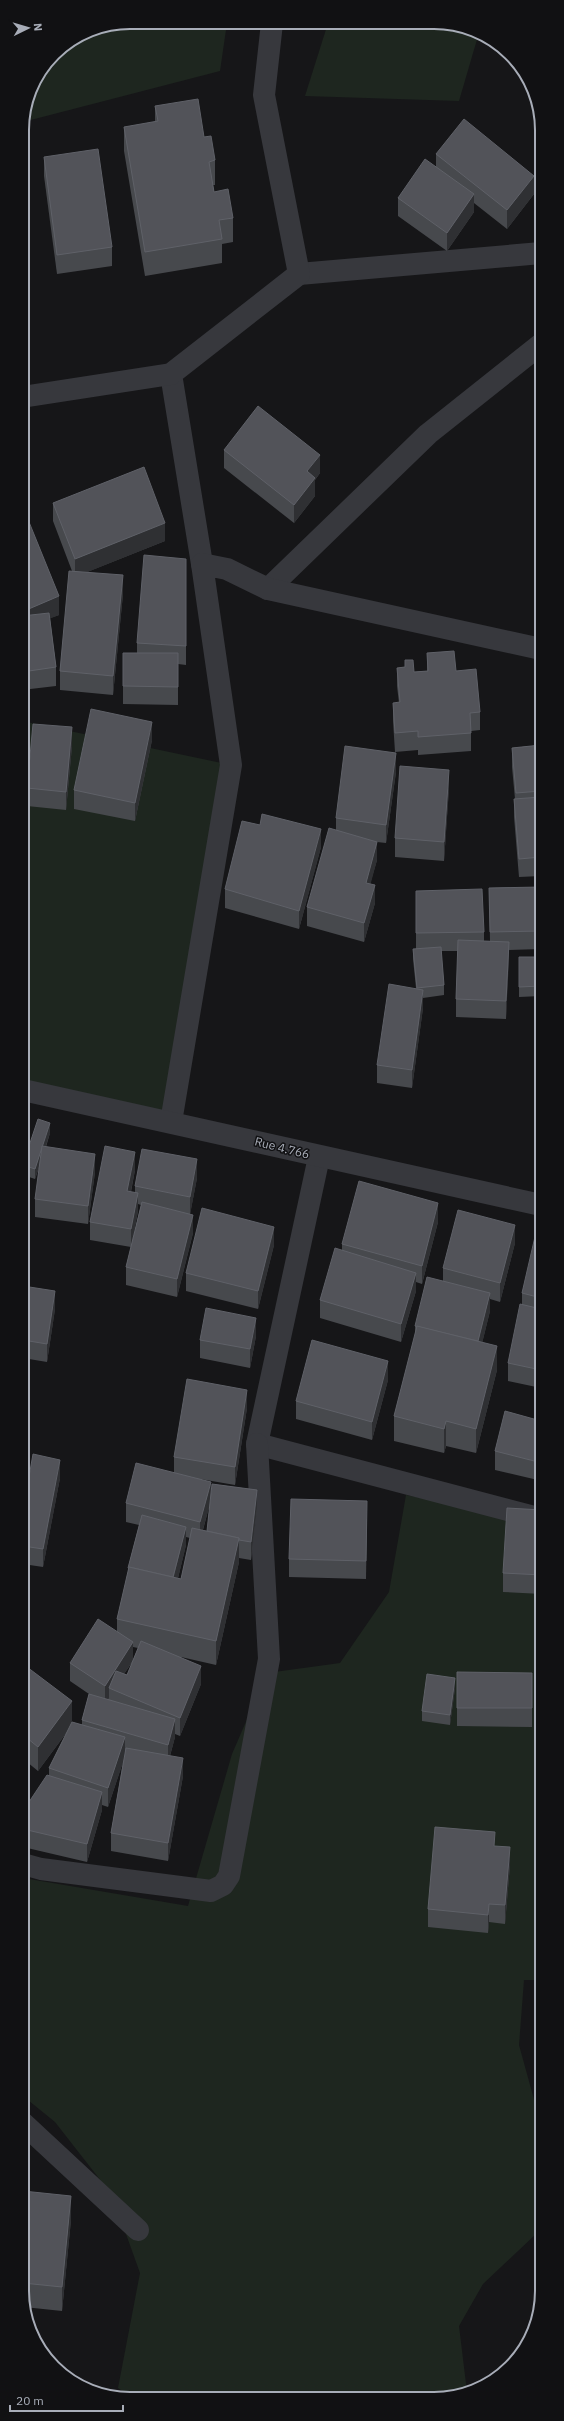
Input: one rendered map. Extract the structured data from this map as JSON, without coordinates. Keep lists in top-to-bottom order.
{
  "streets": {
    "street": ["Rue 4.766"]
  },
  "scale_bar": "20 m",
  "north": "right"
}
